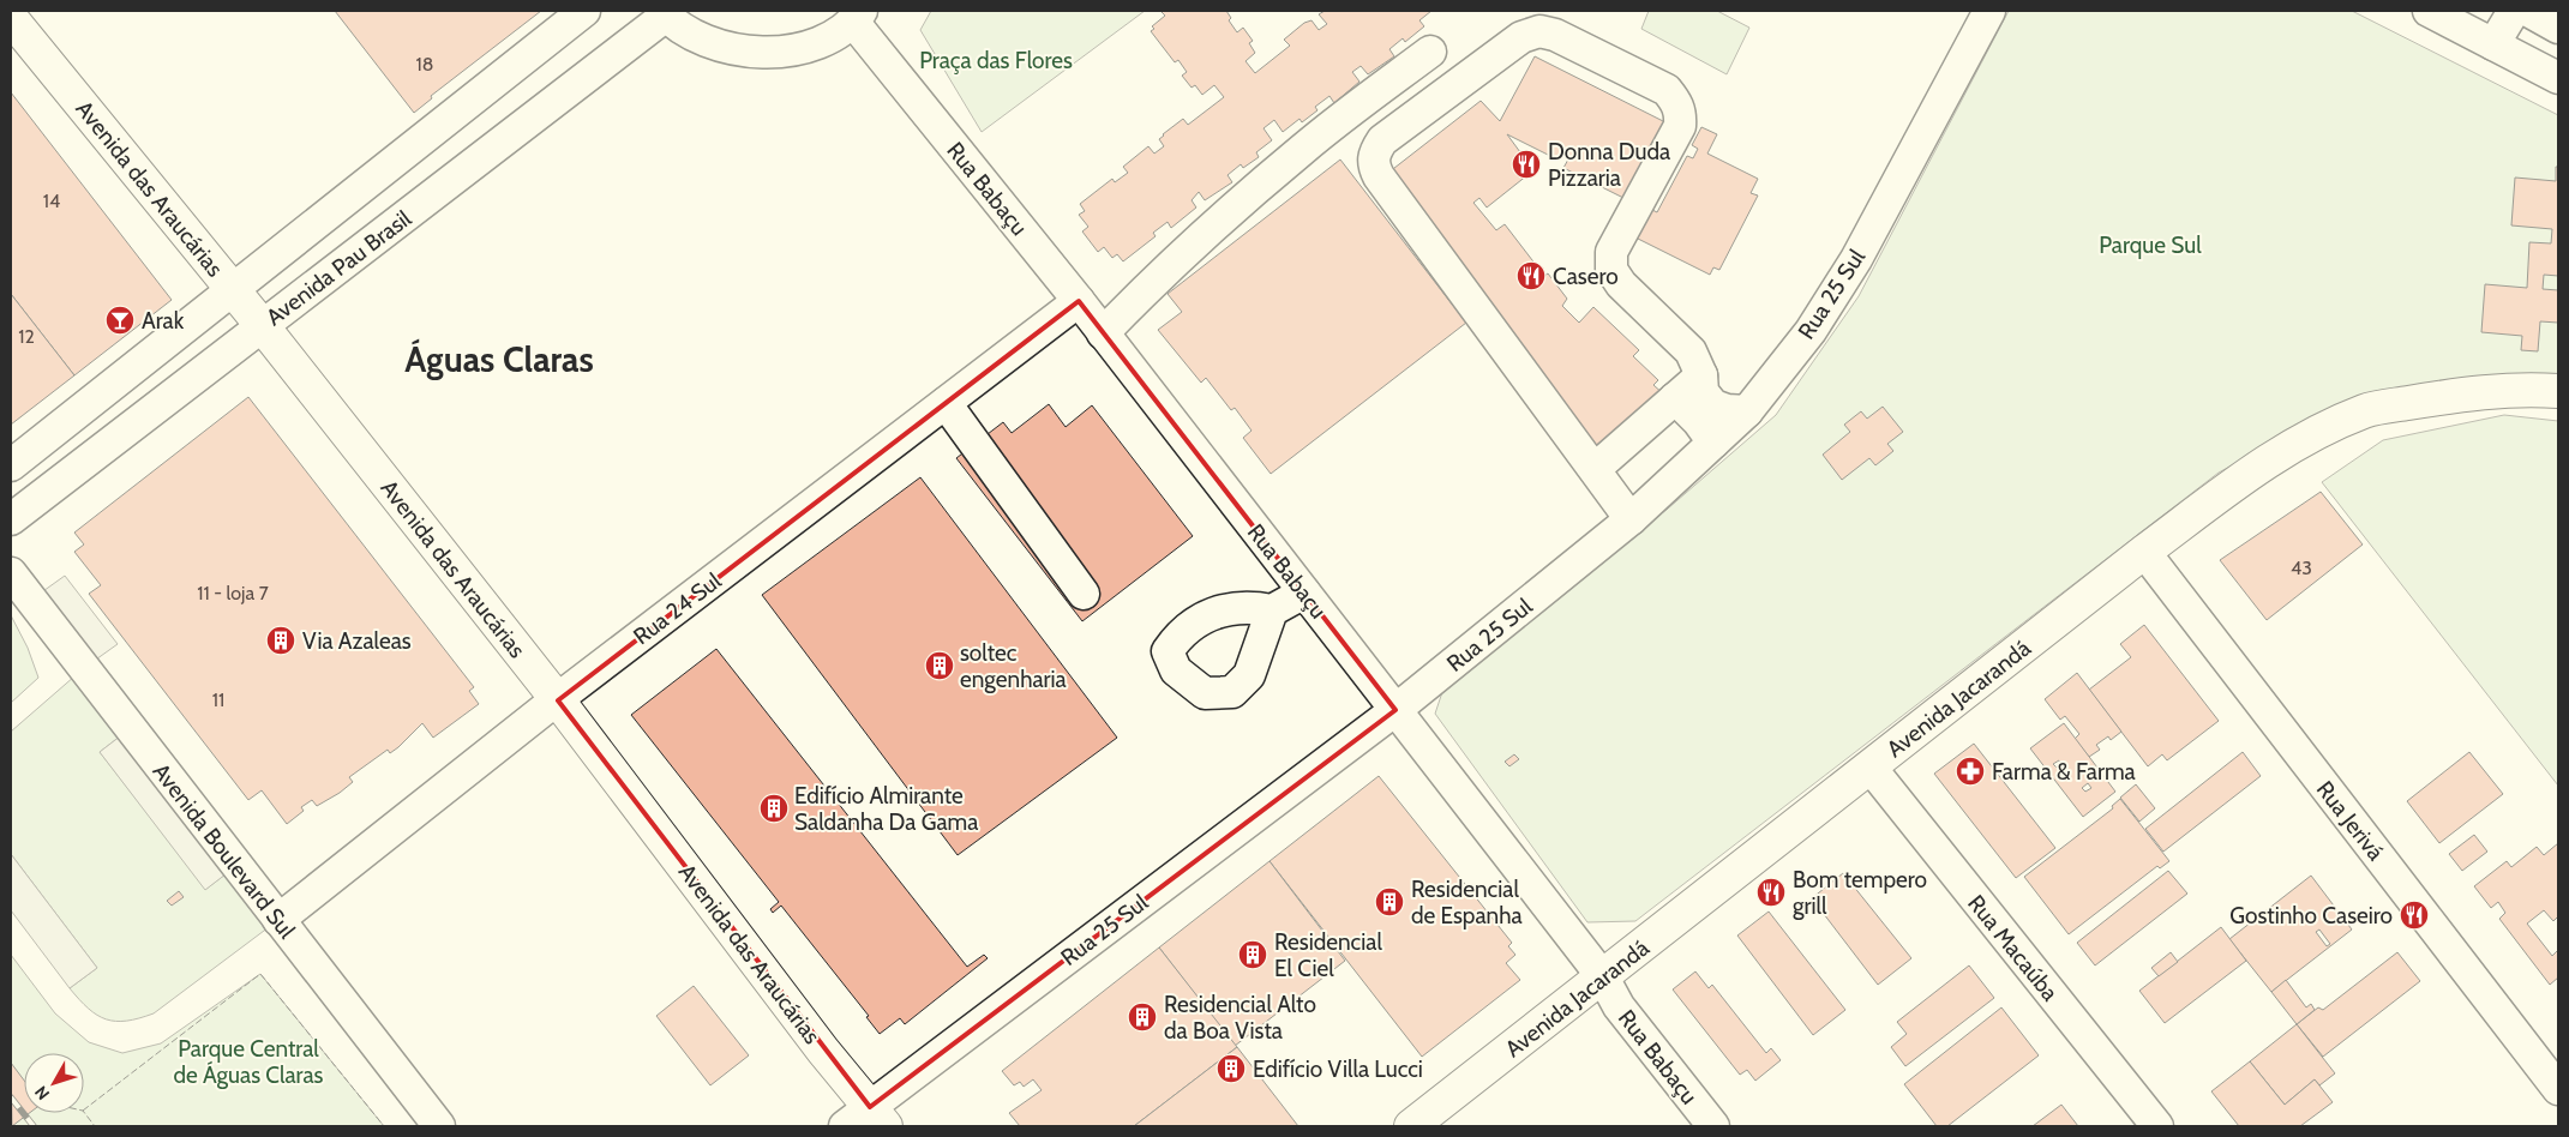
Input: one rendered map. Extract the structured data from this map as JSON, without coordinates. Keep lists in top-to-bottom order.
{
  "streets": {
    "main road": ["Avenida das Araucárias", "Avenida Jacarandá"],
    "street": [
      "Rua Babaçu",
      "Avenida Pau Brasil",
      "Rua 25 Sul",
      "Rua 24 Sul",
      "Rua Jerivá",
      "Avenida Boulevard Sul",
      "Rua Macaúba"
    ]
  },
  "crossings": [
    ["Avenida das Araucárias", "Avenida Pau Brasil"],
    ["Avenida das Araucárias", "Rua 25 Sul"],
    ["Avenida das Araucárias", "Rua 24 Sul"],
    ["Rua Babaçu", "Rua 25 Sul"],
    ["Rua Babaçu", "Rua 24 Sul"],
    ["Rua Babaçu", "Avenida Jacarandá"],
    ["Rua 24 Sul", "Avenida Boulevard Sul"],
    ["Avenida Jacarandá", "Rua Jerivá"],
    ["Avenida Jacarandá", "Rua Macaúba"]
  ],
  "districts": ["Águas Claras"],
  "parks": ["Praça das Flores", "Parque Sul", "Parque Central de Águas Claras"],
  "places": {
    "restaurant": [
      "Donna Duda Pizzaria",
      "Casero",
      "Bom tempero grill",
      "Gostinho Caseiro"
    ],
    "bar": ["Arak"],
    "building": [
      "Via Azaleas",
      "soltec engenharia",
      "Edifício Almirante Saldanha Da Gama",
      "Residencial de Espanha",
      "Residencial El Ciel",
      "Residencial Alto da Boa Vista",
      "Edifício Villa Lucci"
    ],
    "pharmacy": ["Farma & Farma"]
  },
  "house_numbers": [
    "18",
    "14",
    "12",
    "43",
    "11 - loja 7",
    "11"
  ],
  "north": "bottom left"
}
